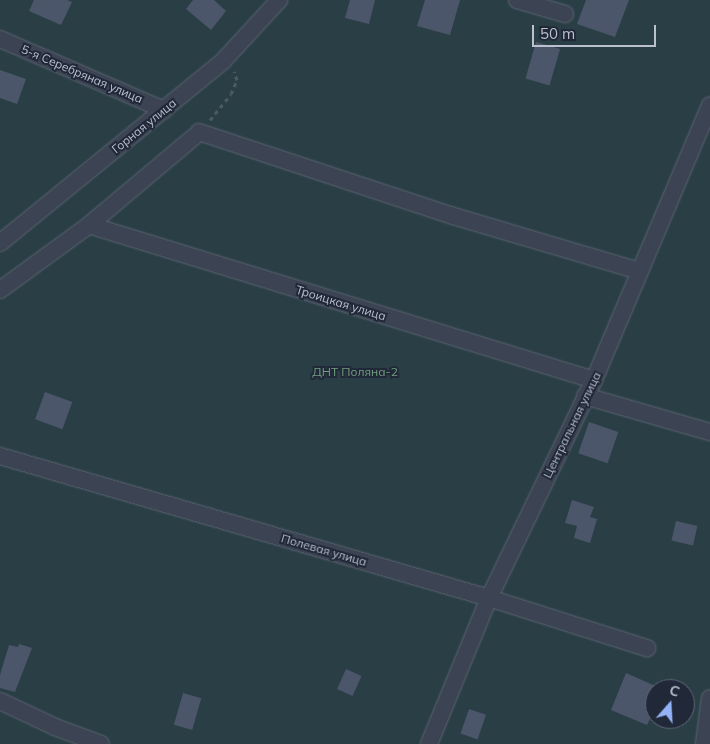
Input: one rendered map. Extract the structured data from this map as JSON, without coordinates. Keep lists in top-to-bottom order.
{
  "streets": {
    "street": [
      "5-я Серебряная улица",
      "Горная улица",
      "Троицкая улица",
      "Центральная улица",
      "Полевая улица"
    ]
  },
  "crossings": [
    ["5-я Серебряная улица", "Горная улица"],
    ["Троицкая улица", "Центральная улица"],
    ["Центральная улица", "Полевая улица"]
  ],
  "parks": ["ДНТ Поляна-2"],
  "scale_bar": "50 m",
  "north": "top"
}
